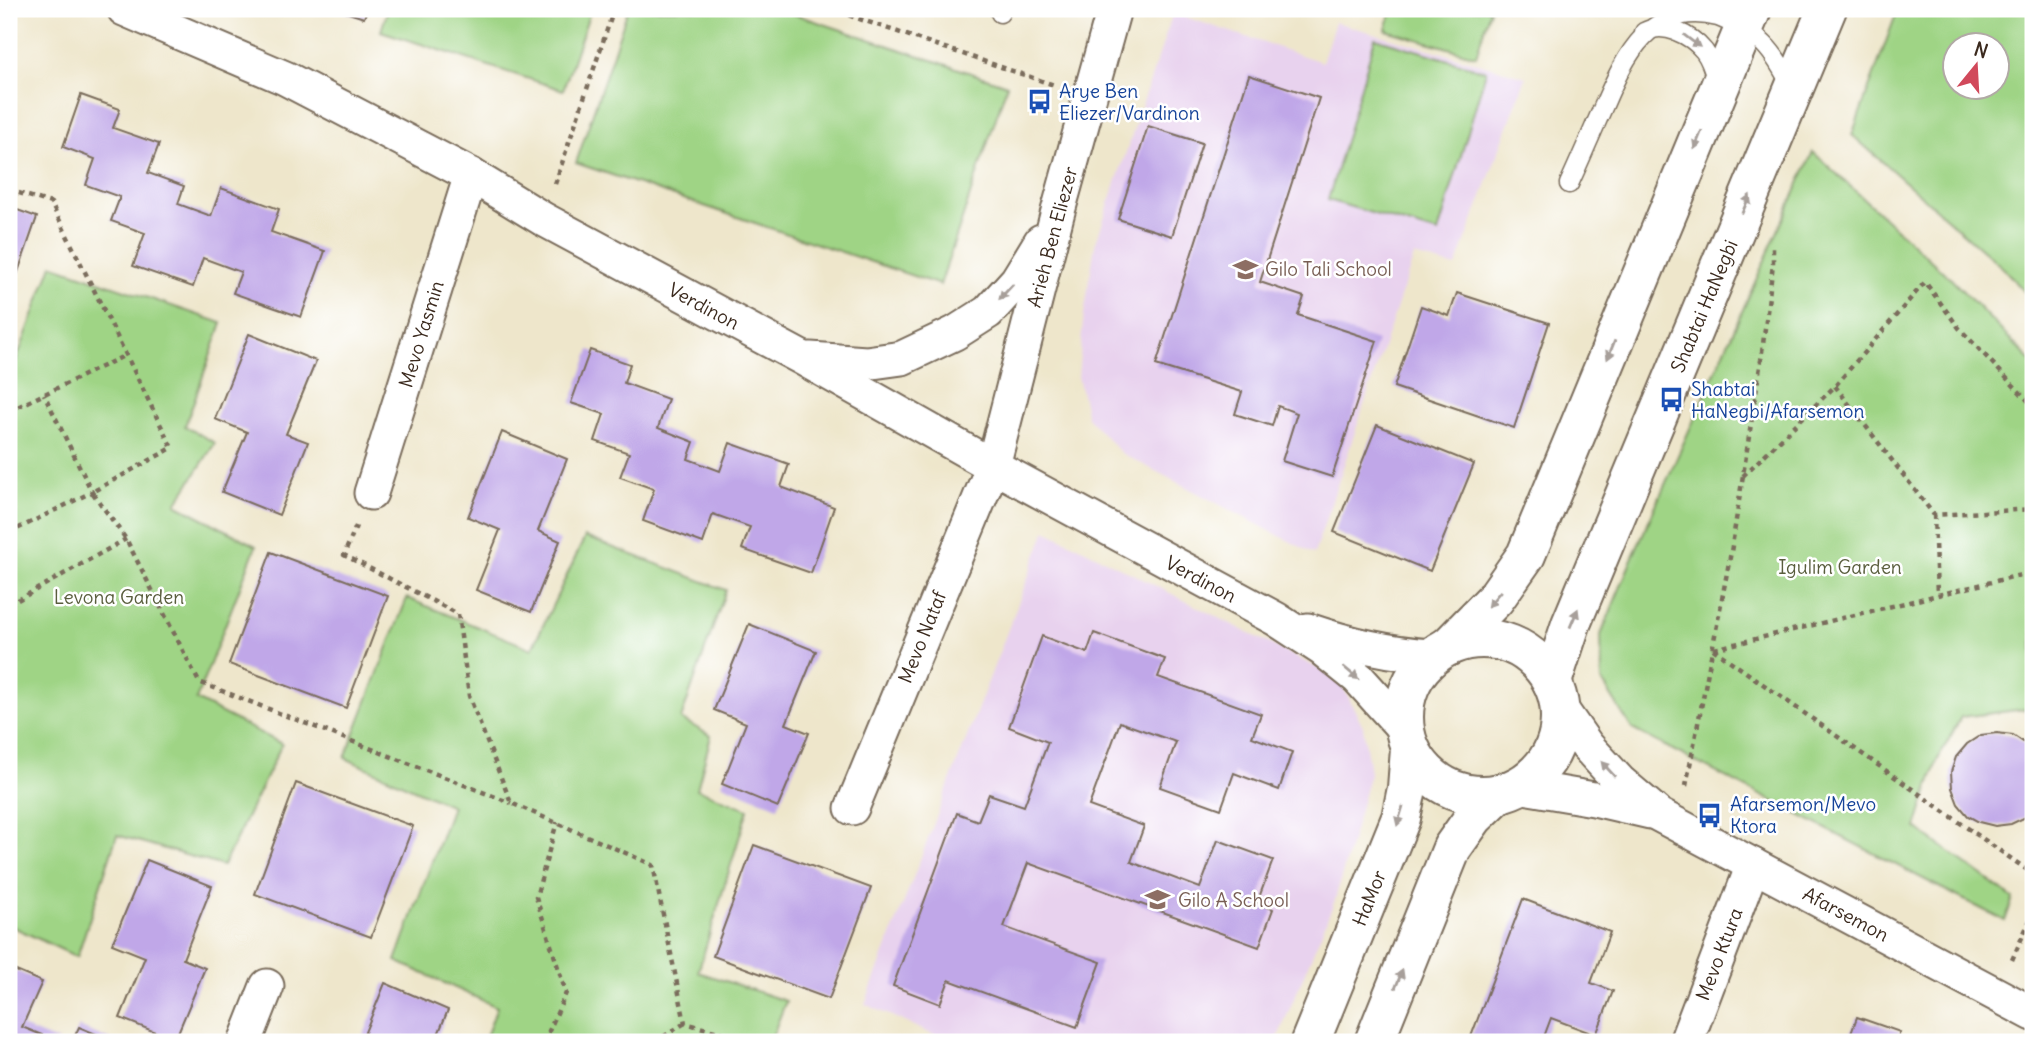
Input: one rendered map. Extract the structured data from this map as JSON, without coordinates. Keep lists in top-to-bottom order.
{
  "streets": {
    "street": [
      "Arieh Ben Eliezer",
      "Verdinon",
      "Shabtai HaNegbi",
      "Mevo Yasmin",
      "Mevo Nataf",
      "HaMor",
      "Afarsemon",
      "Mevo Ktura"
    ]
  },
  "crossings": [
    ["Arieh Ben Eliezer", "Verdinon"],
    ["Arieh Ben Eliezer", "Mevo Nataf"],
    ["Verdinon", "Shabtai HaNegbi"],
    ["Verdinon", "Mevo Yasmin"],
    ["Verdinon", "Mevo Nataf"],
    ["Verdinon", "HaMor"],
    ["Verdinon", "Afarsemon"],
    ["Shabtai HaNegbi", "HaMor"],
    ["Shabtai HaNegbi", "Afarsemon"],
    ["HaMor", "Afarsemon"],
    ["Afarsemon", "Mevo Ktura"]
  ],
  "parks": ["Igulim Garden", "Levona Garden"],
  "places": {
    "bus stop": ["Arye Ben Eliezer/Vardinon", "Shabtai HaNegbi/Afarsemon", "Afarsemon/Mevo Ktora"],
    "school or university": ["Gilo Tali School", "Gilo A School"]
  },
  "north": "top"
}
